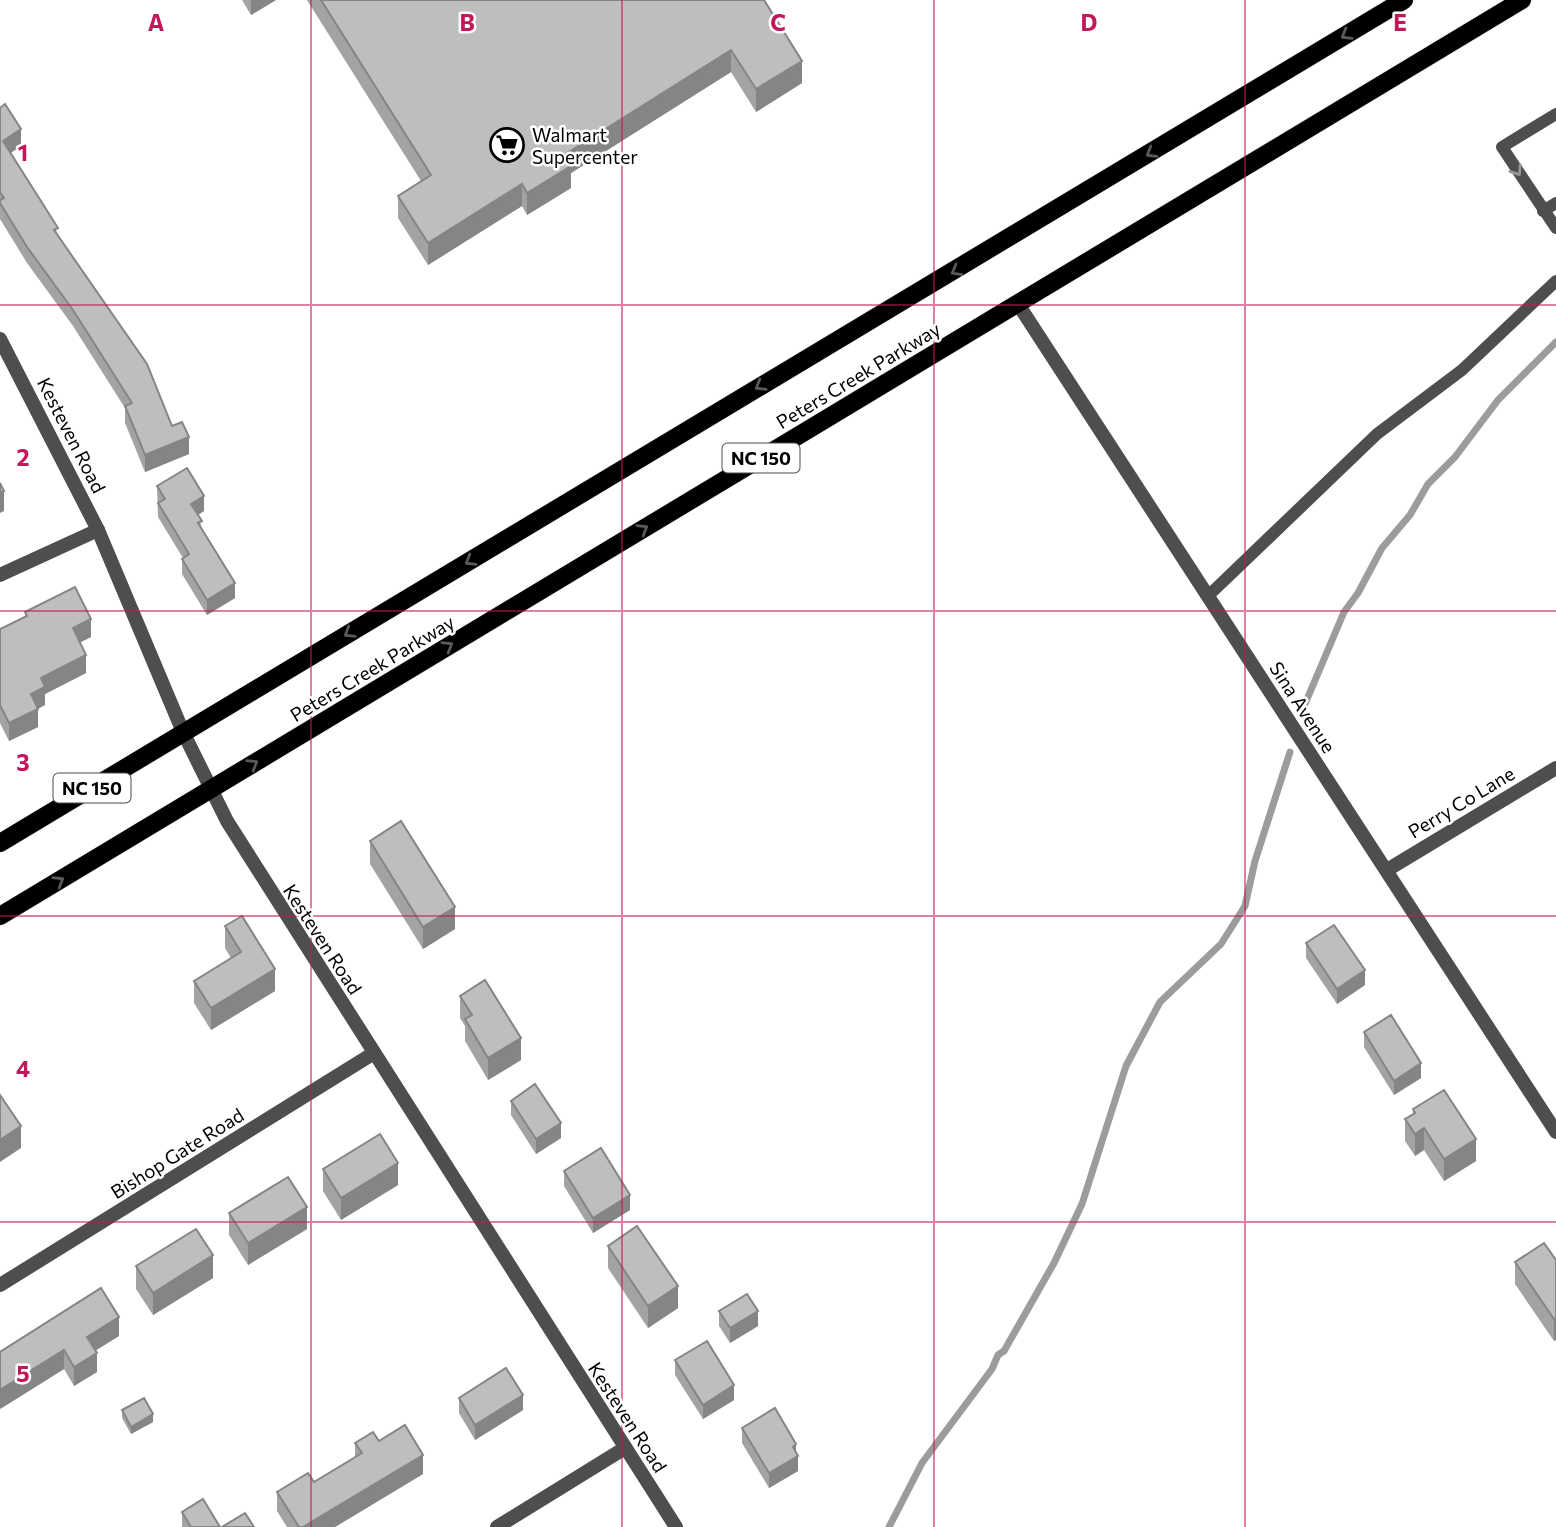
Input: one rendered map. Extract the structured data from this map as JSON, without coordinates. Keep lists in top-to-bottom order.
{
  "streets": {
    "main road": ["Peters Creek Parkway", "NC 150"],
    "street": [
      "Kesteven Road",
      "Sina Avenue",
      "Perry Co Lane",
      "Bishop Gate Road"
    ]
  },
  "crossings": [
    ["Peters Creek Parkway", "Kesteven Road"],
    ["Peters Creek Parkway", "Sina Avenue"],
    ["Kesteven Road", "Bishop Gate Road"],
    ["Sina Avenue", "Perry Co Lane"]
  ],
  "places": {
    "supermarket": ["Walmart Supercenter"]
  },
  "grid": {
    "columns": [
      "A",
      "B",
      "C",
      "D",
      "E"
    ],
    "rows": [
      "1",
      "2",
      "3",
      "4",
      "5"
    ]
  }
}
